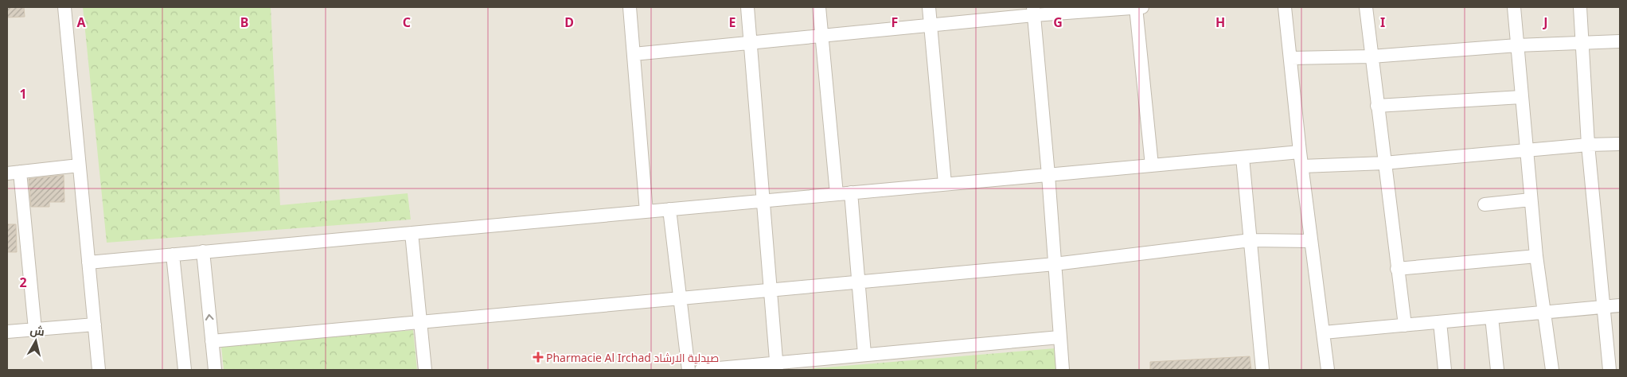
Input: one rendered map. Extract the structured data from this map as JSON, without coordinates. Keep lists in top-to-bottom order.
{
  "places": {
    "health": ["Pharmacie Al Irchad صيدلية الارشاد"]
  },
  "north": "top",
  "grid": {
    "columns": [
      "A",
      "B",
      "C",
      "D",
      "E",
      "F",
      "G",
      "H",
      "I",
      "J"
    ],
    "rows": ["1", "2"]
  }
}
